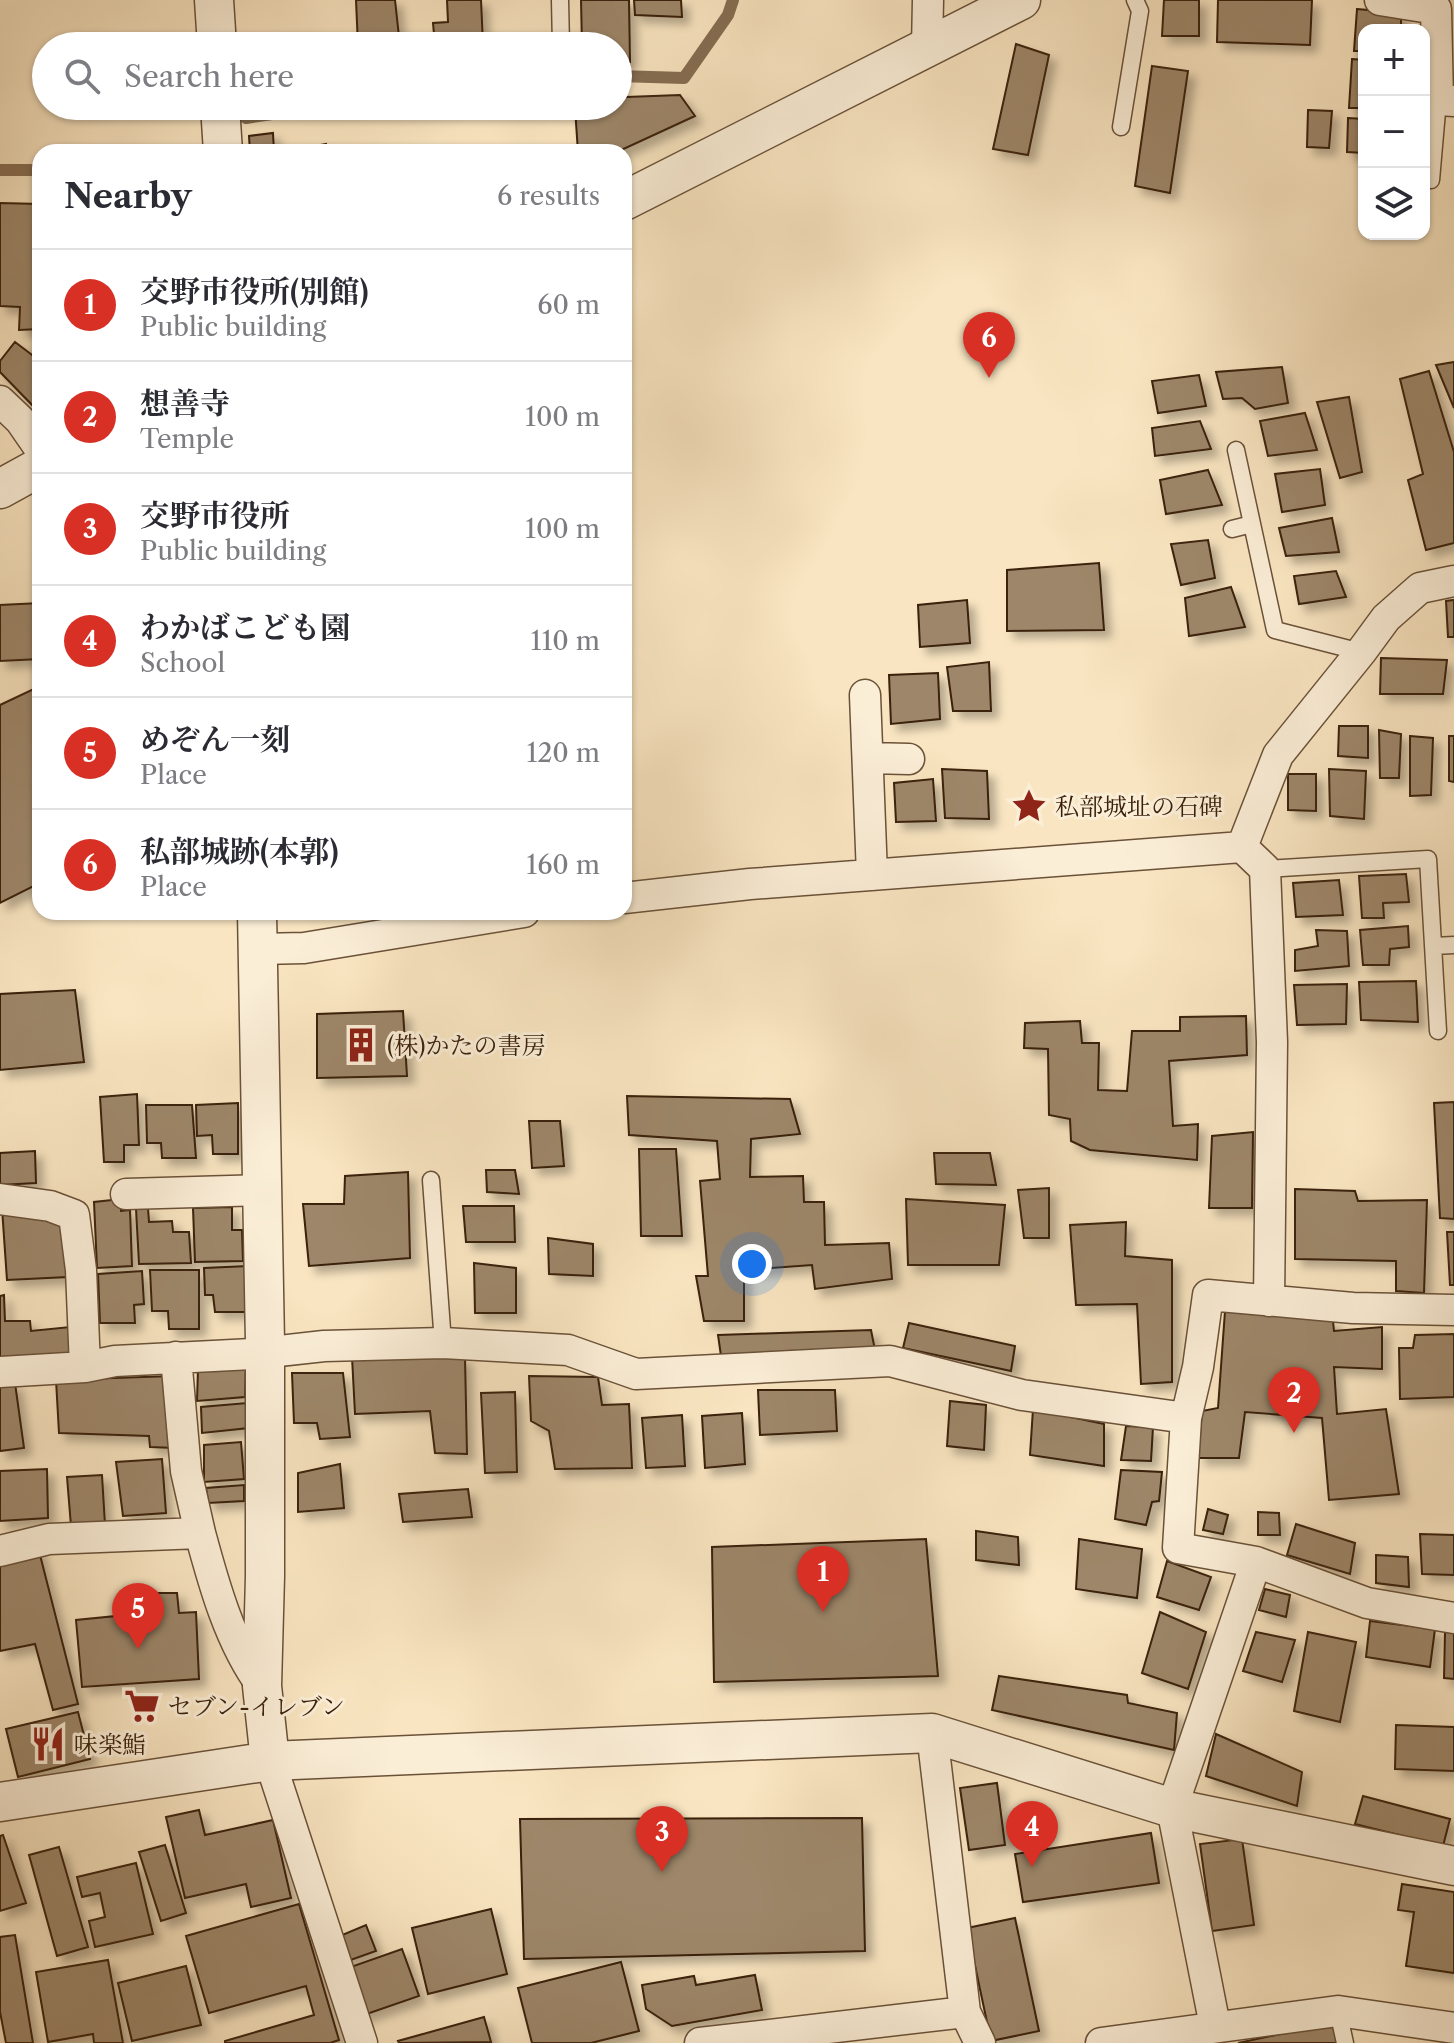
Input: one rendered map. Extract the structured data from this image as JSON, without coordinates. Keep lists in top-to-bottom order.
{
  "places": {
    "place": ["私部城址の石碑"],
    "building": ["(株)かたの書房"],
    "supermarket": ["セブン-イレブン"],
    "restaurant": ["味楽鮨"]
  },
  "page": {
    "map_buttons": ["+", "−"],
    "search": "Search here",
    "heading": ["Nearby", "6 results"],
    "list": [
      {
        "mark": "1",
        "name": "交野市役所(別館)",
        "note": "Public building",
        "value": "60 m"
      },
      {
        "mark": "2",
        "name": "想善寺",
        "note": "Temple",
        "value": "100 m"
      },
      {
        "mark": "3",
        "name": "交野市役所",
        "note": "Public building",
        "value": "100 m"
      },
      {
        "mark": "4",
        "name": "わかばこども園",
        "note": "School",
        "value": "110 m"
      },
      {
        "mark": "5",
        "name": "めぞん一刻",
        "note": "Place",
        "value": "120 m"
      },
      {
        "mark": "6",
        "name": "私部城跡(本郭)",
        "note": "Place",
        "value": "160 m"
      }
    ],
    "pins": [
      "6",
      "2",
      "1",
      "5",
      "4",
      "3"
    ]
  }
}
